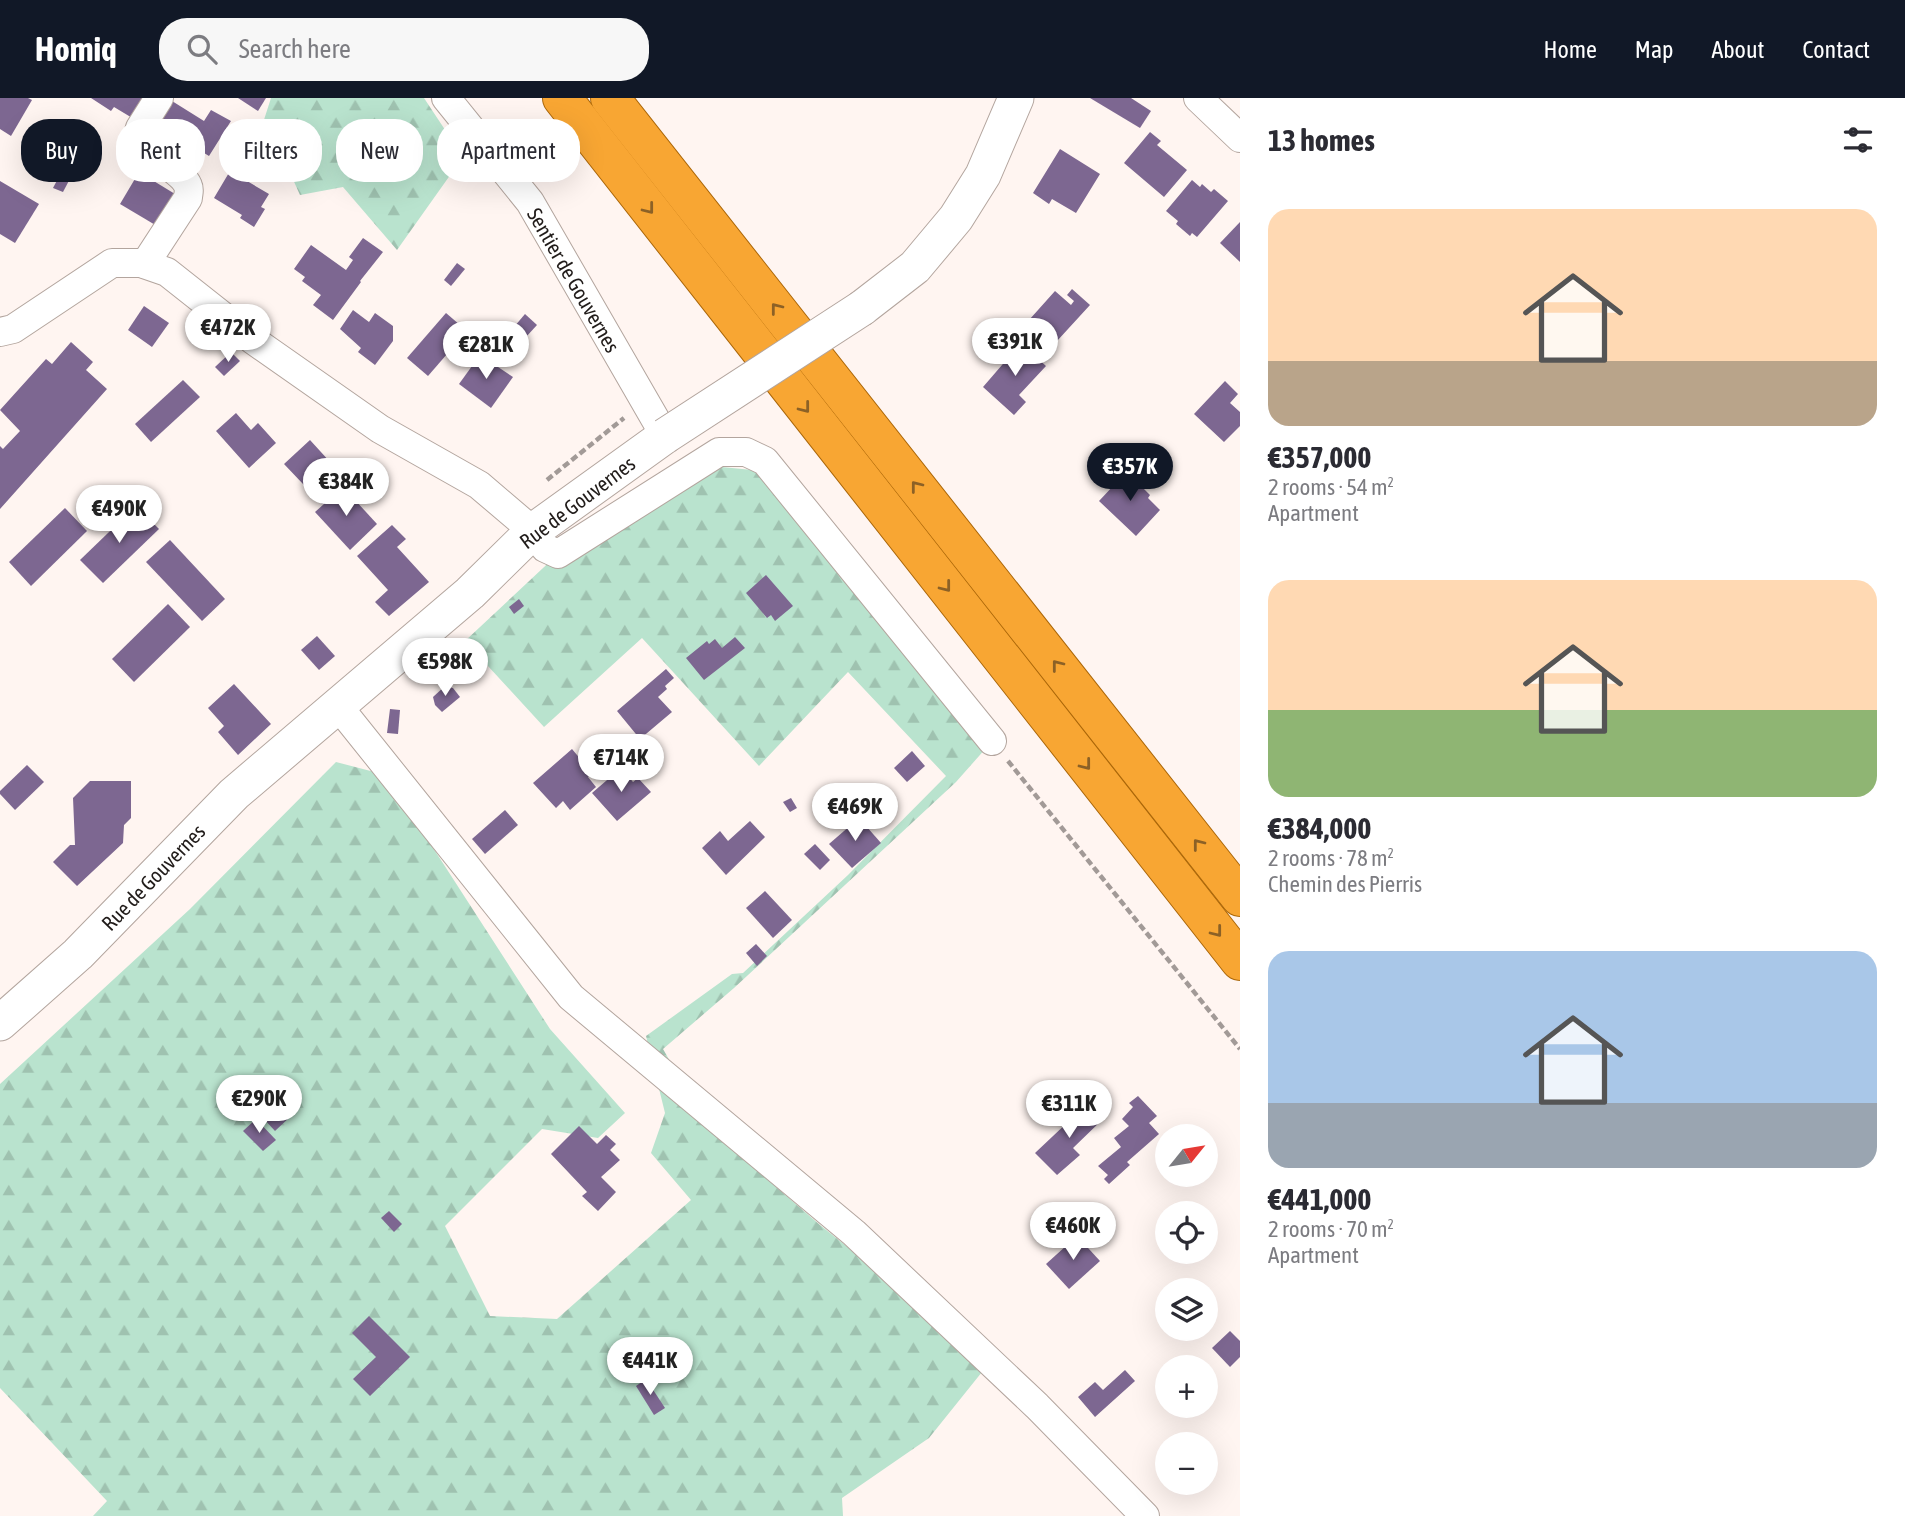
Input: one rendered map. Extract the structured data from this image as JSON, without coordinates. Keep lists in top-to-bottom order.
{
  "streets": {
    "street": ["Sentier de Gouvernes", "Rue de Gouvernes"]
  },
  "crossings": [
    ["Sentier de Gouvernes", "Rue de Gouvernes"]
  ],
  "north": "top right",
  "page": {
    "header": "Homiq",
    "search": "Search here",
    "nav": [
      "Home",
      "Map",
      "About",
      "Contact"
    ],
    "heading": "13 homes",
    "chip": [
      "Buy",
      "Rent",
      "Filters",
      "New",
      "Apartment"
    ],
    "list": [
      {
        "name": "€357,000",
        "note": "2 rooms · 54 m² · Apartment"
      },
      {
        "name": "€384,000",
        "note": "2 rooms · 78 m² · Chemin des Pierris"
      },
      {
        "name": "€441,000",
        "note": "2 rooms · 70 m² · Apartment"
      }
    ],
    "price": [
      "€472K",
      "€391K",
      "€281K",
      "€357K",
      "€384K",
      "€490K",
      "€598K",
      "€714K",
      "€469K",
      "€290K",
      "€311K",
      "€460K",
      "€441K"
    ],
    "map_buttons": ["+", "−"]
  }
}
